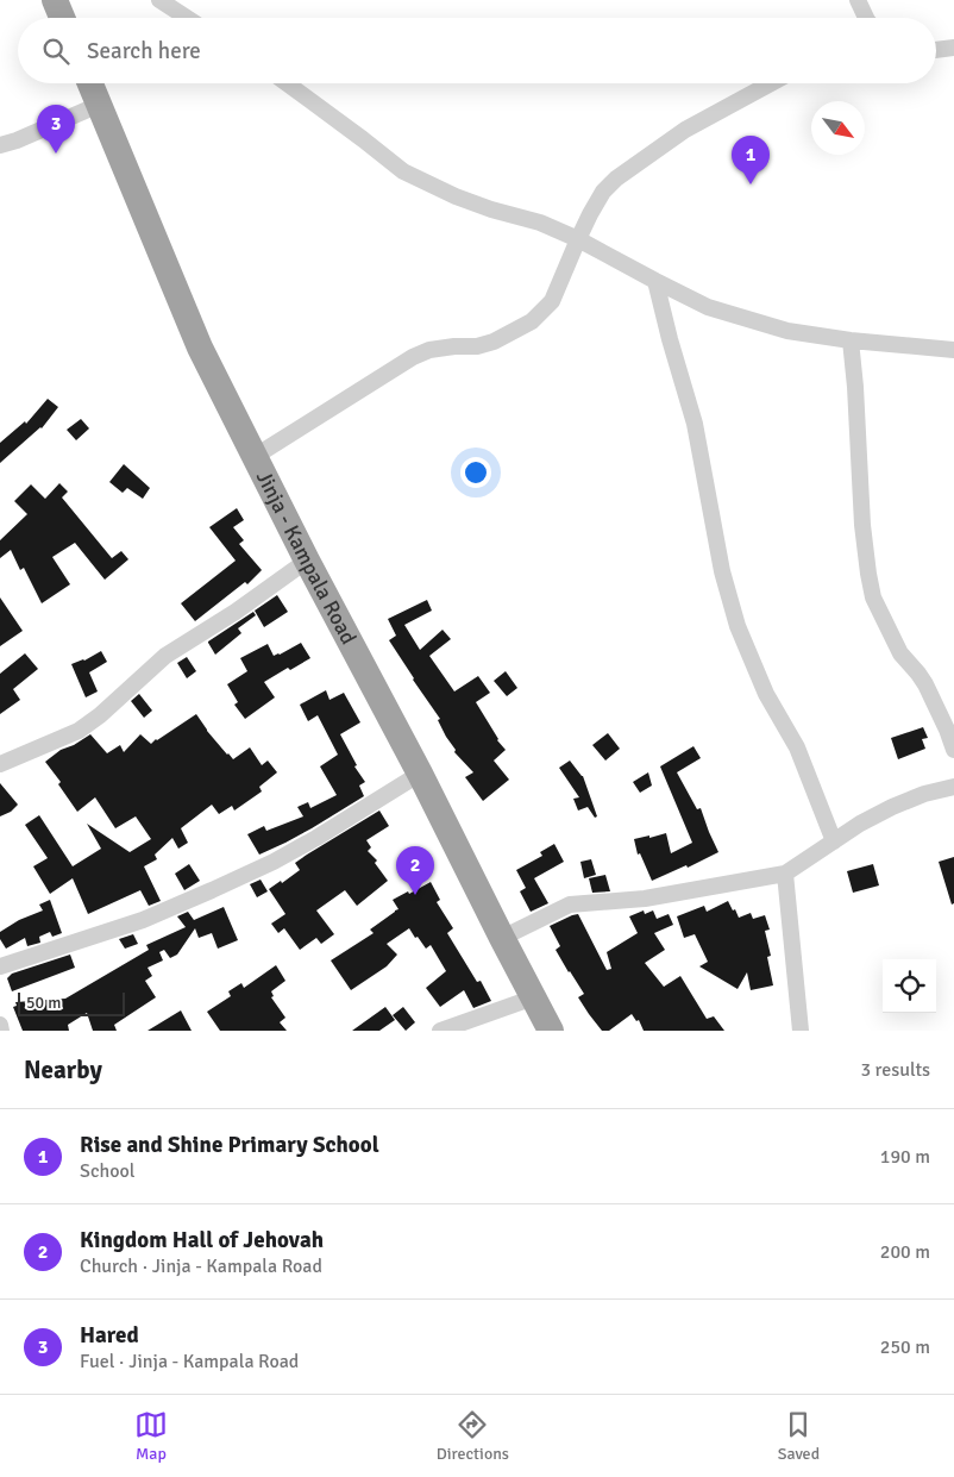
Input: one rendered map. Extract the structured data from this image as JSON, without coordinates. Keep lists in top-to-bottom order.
{
  "streets": {
    "highway": ["Jinja - Kampala Road"]
  },
  "scale_bar": "50 m",
  "north": "bottom right",
  "page": {
    "search": "Search here",
    "pins": ["3", "1", "2"],
    "scale": "50 m",
    "heading": ["Nearby", "3 results"],
    "list": [
      {
        "mark": "1",
        "name": "Rise and Shine Primary School",
        "note": "School",
        "value": "190 m"
      },
      {
        "mark": "2",
        "name": "Kingdom Hall of Jehovah",
        "note": "Church · Jinja - Kampala Road",
        "value": "200 m"
      },
      {
        "mark": "3",
        "name": "Hared",
        "note": "Fuel · Jinja - Kampala Road",
        "value": "250 m"
      }
    ],
    "nav": ["Map", "Directions", "Saved"]
  }
}
